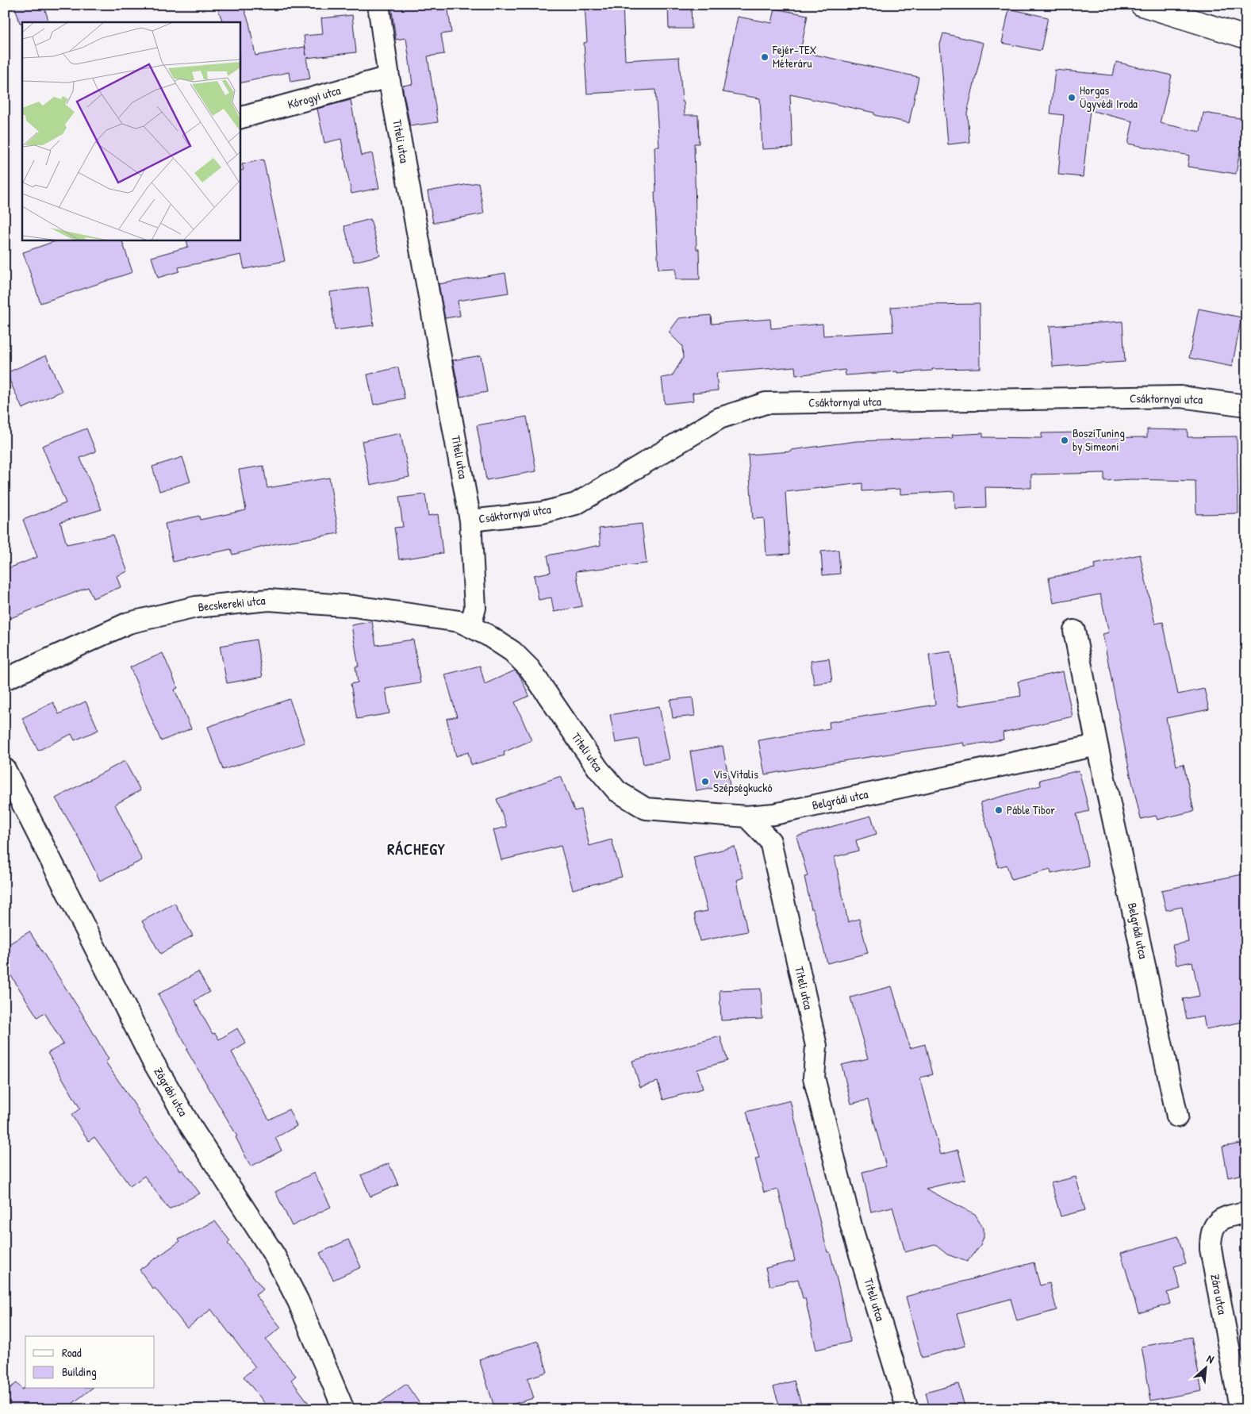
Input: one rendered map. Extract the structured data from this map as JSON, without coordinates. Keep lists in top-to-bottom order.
{
  "streets": {
    "street": [
      "Kórogyi utca",
      "Titeli utca",
      "Csáktornyai utca",
      "Becskereki utca",
      "Belgrádi utca",
      "Zágrábi utca",
      "Zára utca"
    ]
  },
  "crossings": [
    ["Kórogyi utca", "Titeli utca"],
    ["Titeli utca", "Csáktornyai utca"],
    ["Titeli utca", "Becskereki utca"],
    ["Titeli utca", "Belgrádi utca"]
  ],
  "districts": ["RÁCHEGY"],
  "places": [
    "Fejér-TEX Méteráru",
    "Horgas Ügyvédi Iroda",
    "BosziTuning by Simeoni",
    "Vis Vitalis Szépségkuckó",
    "Páble Tibor"
  ],
  "legend": ["Road", "Building"],
  "north": "top right"
}
